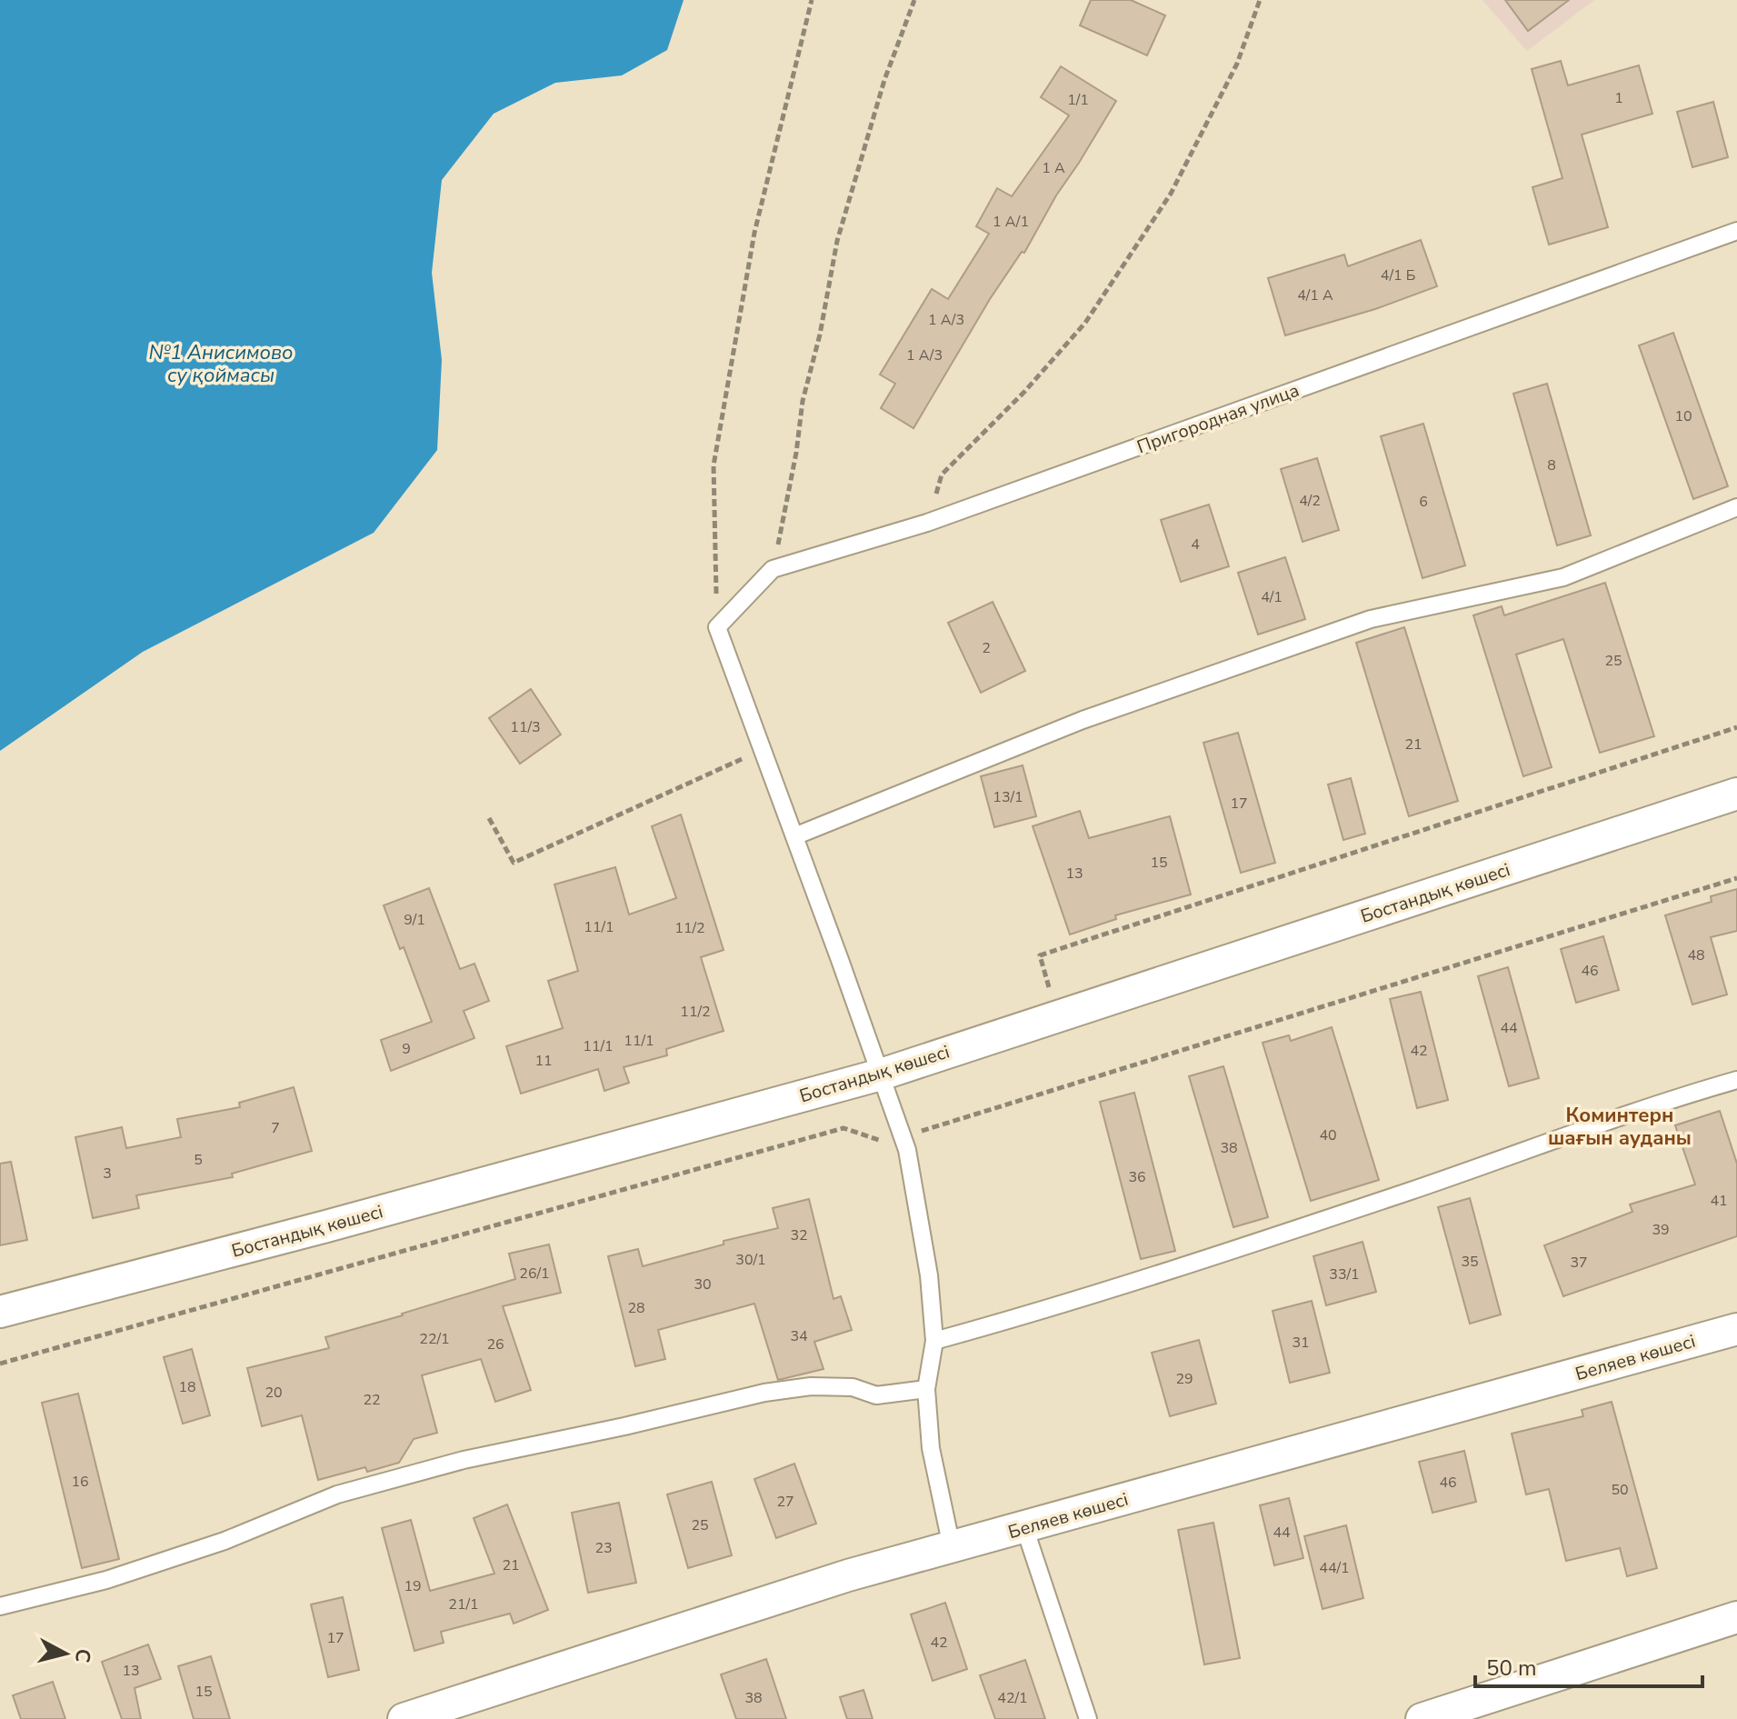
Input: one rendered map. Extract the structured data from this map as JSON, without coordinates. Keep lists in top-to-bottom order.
{
  "streets": {
    "street": ["Бостандық көшесі", "Беляев көшесі"],
    "lane": ["Пригородная улица"]
  },
  "districts": ["Коминтерн шағын ауданы"],
  "water": ["№1 Анисимово су қоймасы"],
  "house_numbers": [
    "1",
    "1/1",
    "1 А",
    "1 А/1",
    "4/1 Б",
    "4/1 А",
    "1 А/3",
    "1 А/3",
    "10",
    "8",
    "4/2",
    "6",
    "4",
    "4/1",
    "2",
    "25",
    "11/3",
    "21",
    "13/1",
    "17",
    "15",
    "13",
    "9/1",
    "11/1",
    "11/2",
    "48",
    "46",
    "11/2",
    "44",
    "11/1",
    "11/1",
    "9",
    "42",
    "11",
    "7",
    "40",
    "38",
    "5",
    "3",
    "36",
    "41",
    "39",
    "32",
    "30/1",
    "35",
    "37",
    "26/1",
    "33/1",
    "30",
    "28",
    "34",
    "22/1",
    "31",
    "26",
    "29",
    "18",
    "20",
    "22",
    "16",
    "46",
    "50",
    "27",
    "25",
    "44",
    "23",
    "21",
    "44/1",
    "19",
    "21/1",
    "17",
    "42",
    "13",
    "15",
    "38",
    "42/1"
  ],
  "scale_bar": "50 m",
  "north": "right"
}
